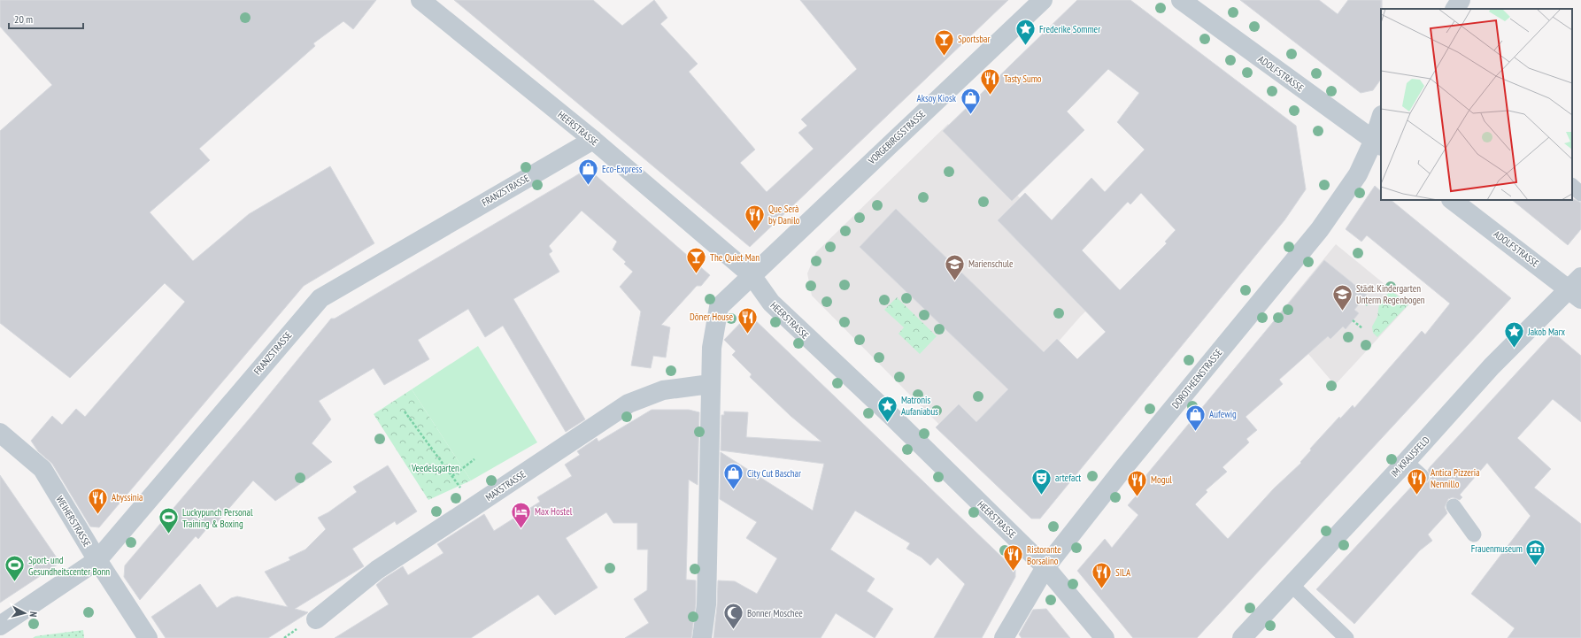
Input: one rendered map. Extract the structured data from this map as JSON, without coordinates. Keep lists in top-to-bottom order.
{
  "streets": {
    "street": [
      "ADOLFSTRASSE",
      "HEERSTRASSE",
      "VORGEBIRGSSTRASSE",
      "FRANZSTRASSE",
      "DOROTHEENSTRASSE",
      "IM KRAUSFELD",
      "MAXSTRASSE",
      "WEIHERSTRASSE"
    ]
  },
  "crossings": [
    ["ADOLFSTRASSE", "DOROTHEENSTRASSE"],
    ["ADOLFSTRASSE", "IM KRAUSFELD"],
    ["HEERSTRASSE", "VORGEBIRGSSTRASSE"],
    ["HEERSTRASSE", "FRANZSTRASSE"],
    ["HEERSTRASSE", "DOROTHEENSTRASSE"],
    ["FRANZSTRASSE", "WEIHERSTRASSE"]
  ],
  "parks": ["Veedelsgarten"],
  "places": {
    "place": ["Frederike Sommer", "Jakob Marx", "Matronis Aufaniabus"],
    "bar": ["Sportsbar", "The Quiet Man"],
    "restaurant": [
      "Tasty Sumo",
      "Que Serà by Danilo",
      "Döner House",
      "Antica Pizzeria Nennillo",
      "Mogul",
      "Abyssinia",
      "Ristorante Borsalino",
      "SILA"
    ],
    "shop": [
      "Aksoy Kiosk",
      "Eco-Express",
      "Aufewig",
      "City Cut Baschar"
    ],
    "school or university": ["Marienschule", "Städt. Kindergarten Unterm Regenbogen"],
    "theatre": ["artefact"],
    "hotel": ["Max Hostel"],
    "sports": ["Luckypunch Personal Training & Boxing", "Sport- und Gesundheitscenter Bonn"],
    "museum": ["Frauenmuseum"],
    "mosque": ["Bonner Moschee"]
  },
  "scale_bar": "20 m",
  "north": "right"
}
